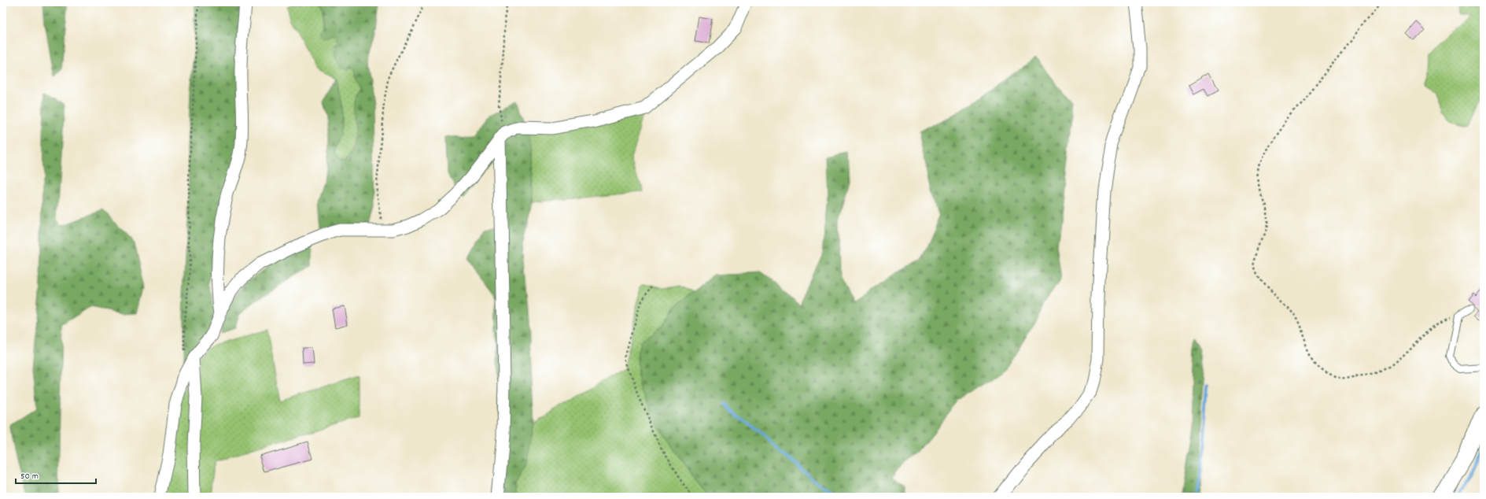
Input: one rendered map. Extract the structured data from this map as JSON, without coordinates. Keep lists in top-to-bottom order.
{
  "scale_bar": "50 m"
}
